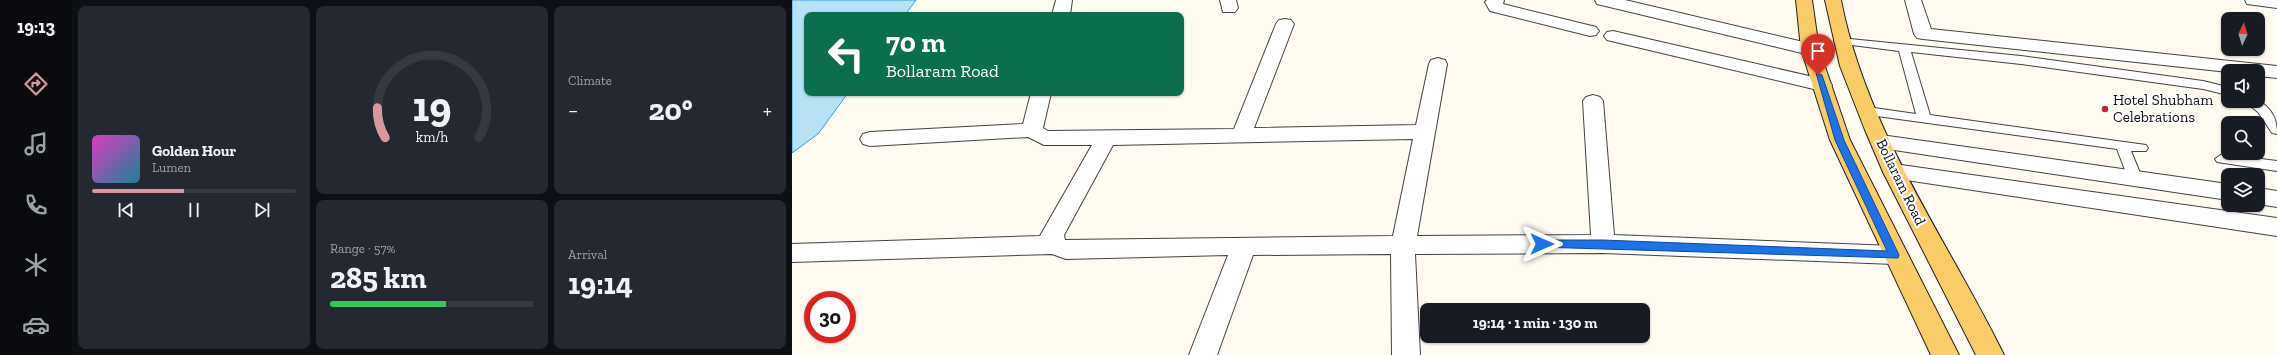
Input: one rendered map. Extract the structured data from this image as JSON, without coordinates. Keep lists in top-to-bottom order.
{
  "streets": {
    "main road": ["Bollaram Road"]
  },
  "places": ["Hotel Shubham Celebrations"],
  "north": "top",
  "page": {
    "tabs": "19:13",
    "tile": [
      "Climate",
      ["Range · 57%", "285 km"],
      ["Arrival", "19:14"]
    ],
    "turn": ["70 m", "Bollaram Road"],
    "heat": ["−", "20°", "+"],
    "song": ["Golden Hour", "Lumen"],
    "limit": "30",
    "trip": "19:14 · 1 min · 130 m",
    "gauge": ["19", "km/h"]
  }
}
